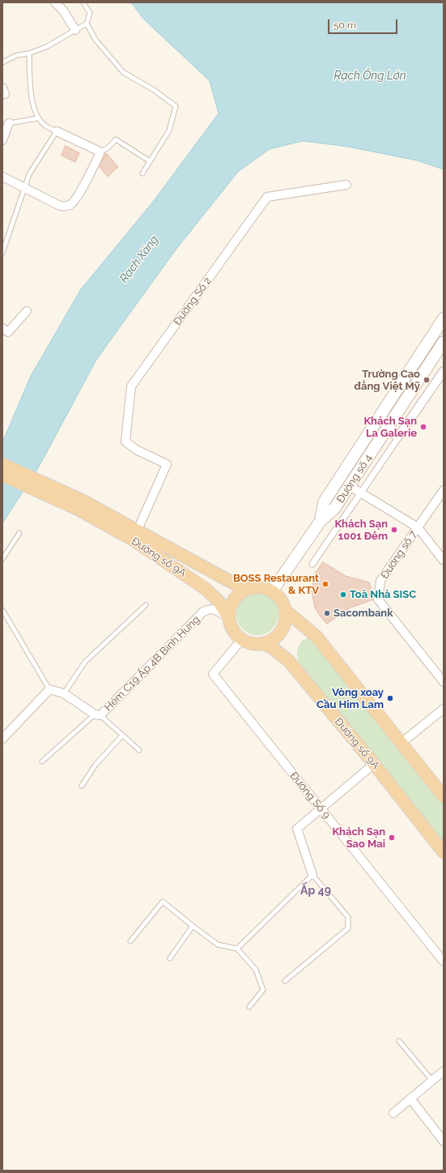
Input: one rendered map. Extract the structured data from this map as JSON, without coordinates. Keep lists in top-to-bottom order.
{
  "streets": {
    "main road": ["Đường số 4", "Đường số 9A"],
    "street": [
      "Đường Số 2",
      "Đường số 7",
      "Hẻm C19 Ấp 4B Bình Hưng",
      "Đường Số 9"
    ]
  },
  "crossings": [
    ["Đường Số 2", "Đường số 9A"],
    ["Đường số 4", "Đường số 9A"],
    ["Đường số 4", "Hẻm C19 Ấp 4B Bình Hưng"],
    ["Đường số 4", "Đường Số 9"],
    ["Đường số 9A", "Hẻm C19 Ấp 4B Bình Hưng"],
    ["Đường số 9A", "Đường Số 9"],
    ["Hẻm C19 Ấp 4B Bình Hưng", "Đường Số 9"]
  ],
  "districts": ["Ấp 49"],
  "water": ["Rạch Ông Lớn", "Rạch Xáng"],
  "places": [
    "Trường Cao đẳng Việt Mỹ",
    "Khách Sạn La Galerie",
    "Khách Sạn 1001 Đêm",
    "BOSS Restaurant & KTV",
    "Toà Nhà SISC",
    "Sacombank",
    "Vòng xoay Cầu Him Lam",
    "Khách Sạn Sao Mai"
  ],
  "scale_bar": "50 m"
}
